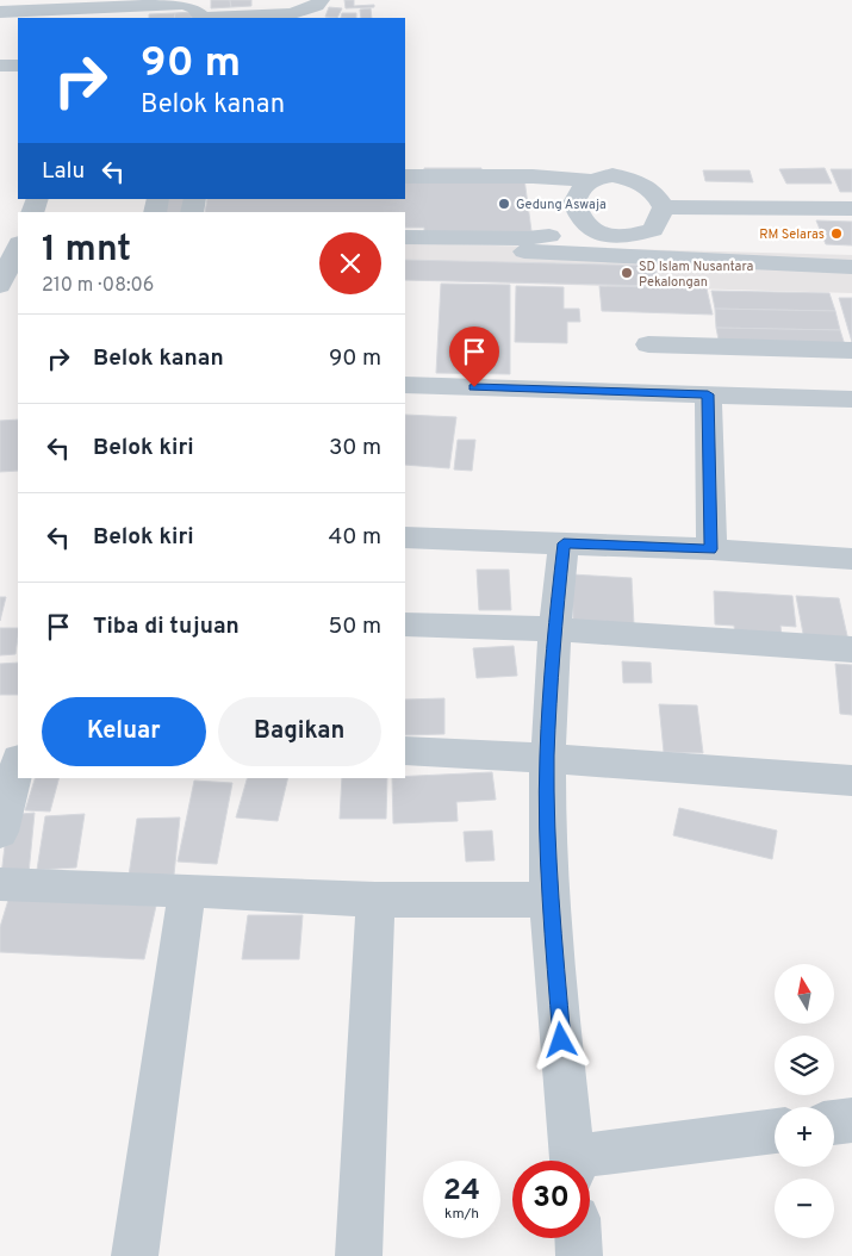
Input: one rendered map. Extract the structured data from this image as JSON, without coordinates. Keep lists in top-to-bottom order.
{
  "places": ["Gedung Aswaja", "RM Selaras", "SD Islam Nusantara Pekalongan"],
  "north": "top",
  "page": {
    "turn": ["90 m", "Belok kanan"],
    "then": "Lalu",
    "heading": ["1 mnt", "210 m · 08:06"],
    "list": [
      {
        "name": "Belok kanan",
        "value": "90 m"
      },
      {
        "name": "Belok kiri",
        "value": "30 m"
      },
      {
        "name": "Belok kiri",
        "value": "40 m"
      },
      {
        "name": "Tiba di tujuan",
        "value": "50 m"
      }
    ],
    "buttons": ["Keluar", "Bagikan"],
    "map_buttons": ["+", "−"],
    "speed": "24 km/h",
    "limit": "30"
  }
}
